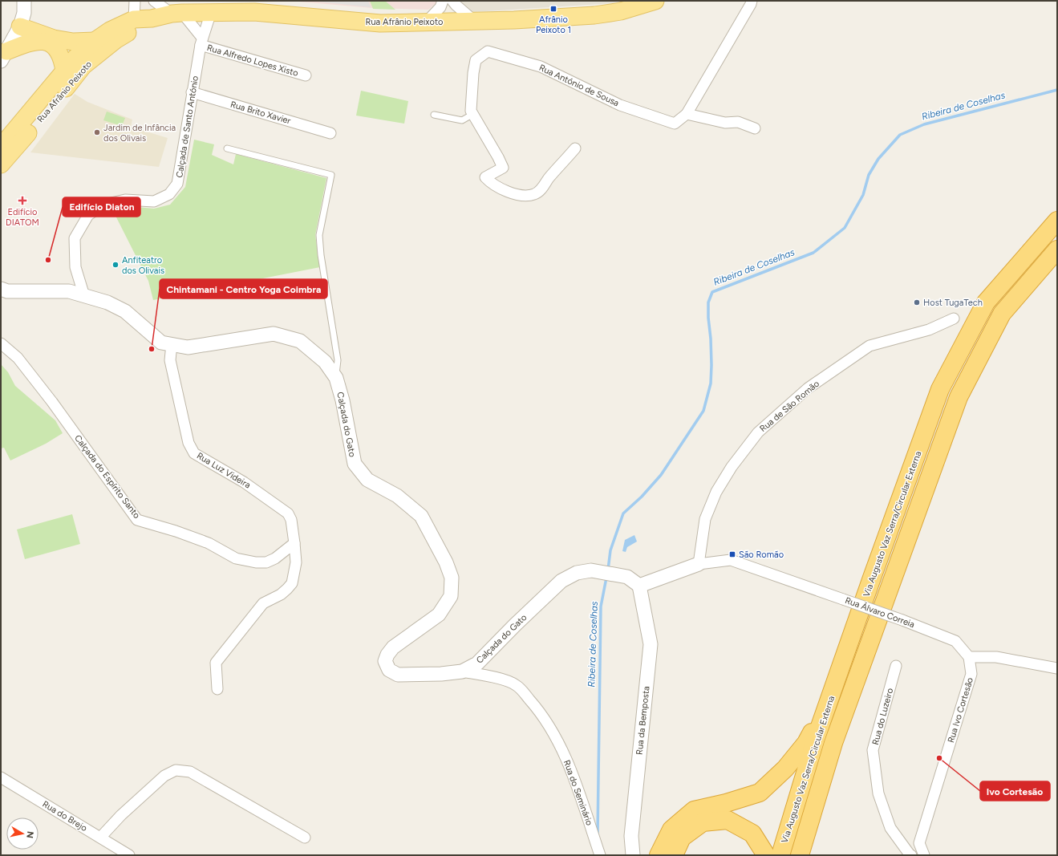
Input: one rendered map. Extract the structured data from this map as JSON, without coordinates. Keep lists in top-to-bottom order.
{
  "streets": {
    "highway": ["Via Augusto Vaz Serra/Circular Externa"],
    "main road": ["Rua Afrânio Peixoto"],
    "street": [
      "Rua Alfredo Lopes Xisto",
      "Rua António de Sousa",
      "Rua Brito Xavier",
      "Calçada de Santo António",
      "Rua de São Romão",
      "Calçada do Gato",
      "Rua Luz Videira",
      "Calçada do Espírito Santo",
      "Rua Álvaro Correia",
      "Rua Ivo Cortesão",
      "Rua do Luzeiro",
      "Rua da Bemposta",
      "Rua do Seminário",
      "Rua do Brejo"
    ]
  },
  "crossings": [
    ["Rua Afrânio Peixoto", "Calçada de Santo António"],
    ["Rua Alfredo Lopes Xisto", "Calçada de Santo António"],
    ["Rua Brito Xavier", "Calçada de Santo António"],
    ["Calçada de Santo António", "Calçada do Gato"],
    ["Rua de São Romão", "Rua Álvaro Correia"],
    ["Calçada do Gato", "Rua Luz Videira"],
    ["Calçada do Gato", "Rua da Bemposta"],
    ["Calçada do Gato", "Rua do Seminário"],
    ["Rua Luz Videira", "Calçada do Espírito Santo"],
    ["Rua Álvaro Correia", "Rua Ivo Cortesão"]
  ],
  "water": ["Ribeira de Coselhas"],
  "places": {
    "transit": ["Afrânio Peixoto 1", "São Romão"],
    "other": [
      "Jardim de Infância dos Olivais",
      "Edifício Diaton",
      "Anfiteatro dos Olivais",
      "Host TugaTech",
      "Chintamani - Centro Yoga Coimbra",
      "Ivo Cortesão"
    ],
    "health": ["Edifício DIATOM"]
  },
  "north": "right"
}
